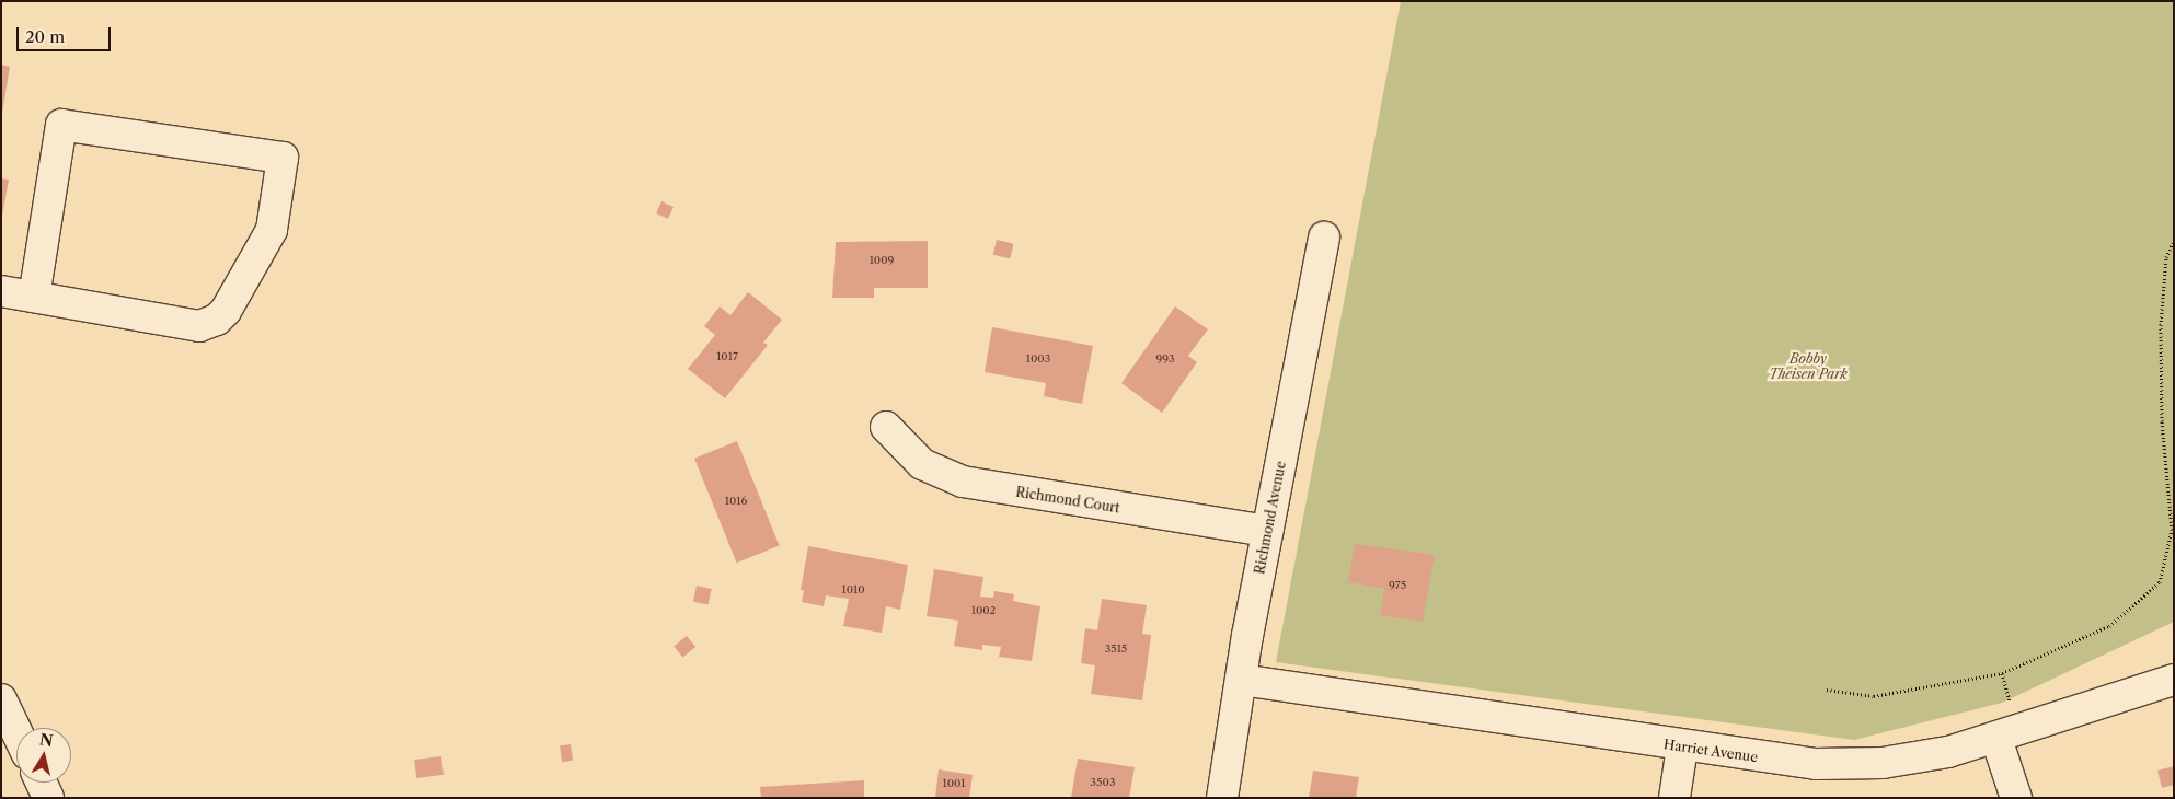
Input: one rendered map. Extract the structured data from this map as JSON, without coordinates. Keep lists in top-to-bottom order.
{
  "streets": {
    "street": ["Richmond Court", "Richmond Avenue", "Harriet Avenue"]
  },
  "crossings": [
    ["Richmond Court", "Richmond Avenue"],
    ["Richmond Avenue", "Harriet Avenue"]
  ],
  "parks": ["Bobby Theisen Park"],
  "house_numbers": [
    "1009",
    "1017",
    "1003",
    "993",
    "1016",
    "975",
    "1010",
    "1002",
    "3515",
    "3503",
    "1001"
  ],
  "scale_bar": "20 m",
  "north": "top"
}
